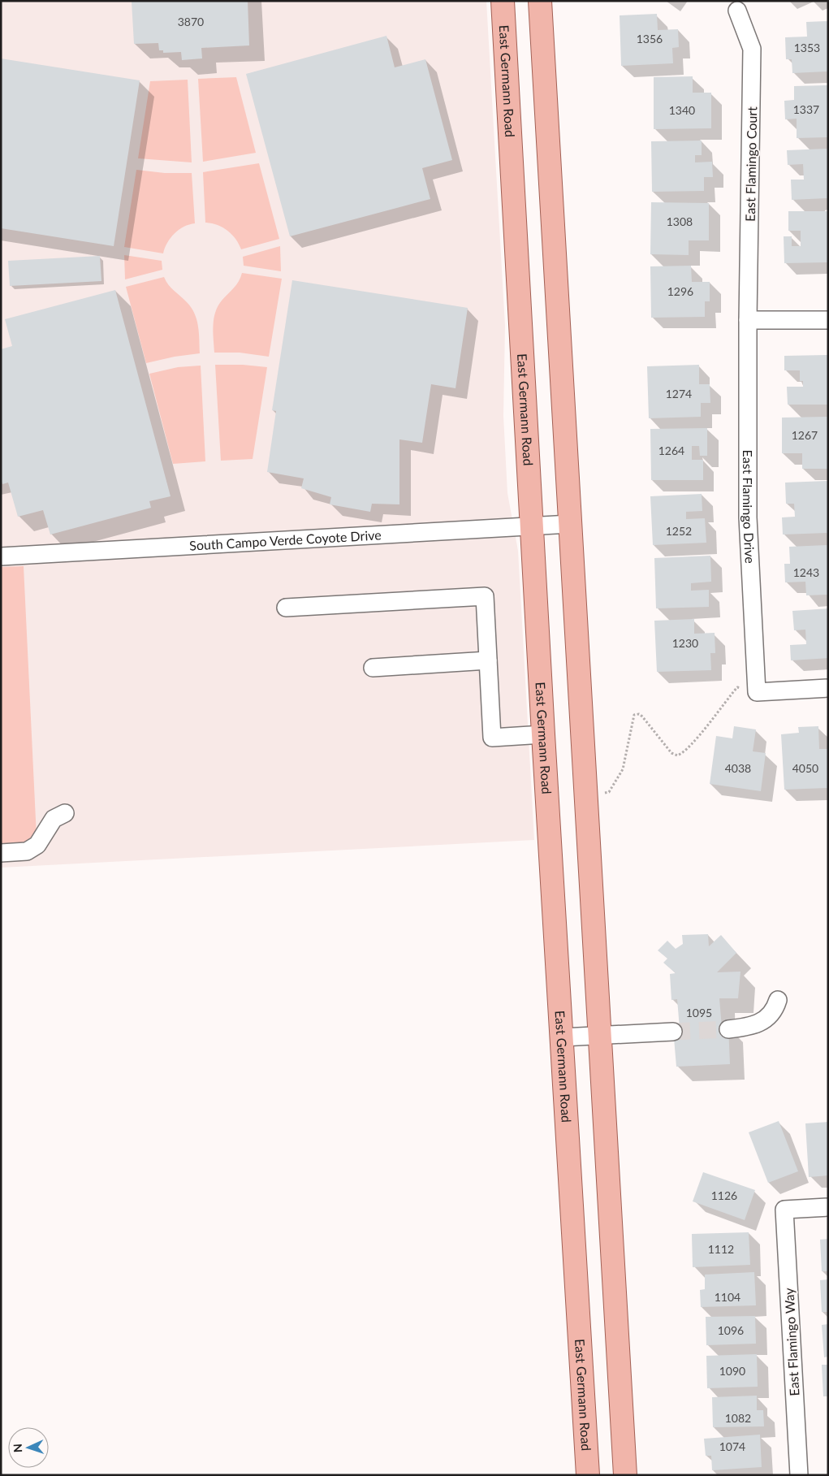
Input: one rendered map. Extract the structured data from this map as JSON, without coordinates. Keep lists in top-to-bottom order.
{
  "streets": {
    "main road": ["East Germann Road"],
    "street": [
      "East Flamingo Court",
      "East Flamingo Drive",
      "South Campo Verde Coyote Drive",
      "East Flamingo Way"
    ]
  },
  "crossings": [
    ["East Germann Road", "South Campo Verde Coyote Drive"],
    ["East Flamingo Court", "East Flamingo Drive"]
  ],
  "house_numbers": [
    "3870",
    "1356",
    "1353",
    "1337",
    "1340",
    "1308",
    "1296",
    "1274",
    "1267",
    "1264",
    "1252",
    "1243",
    "1230",
    "4038",
    "4050",
    "1095",
    "1126",
    "1112",
    "1104",
    "1096",
    "1090",
    "1082",
    "1074"
  ],
  "north": "left"
}
